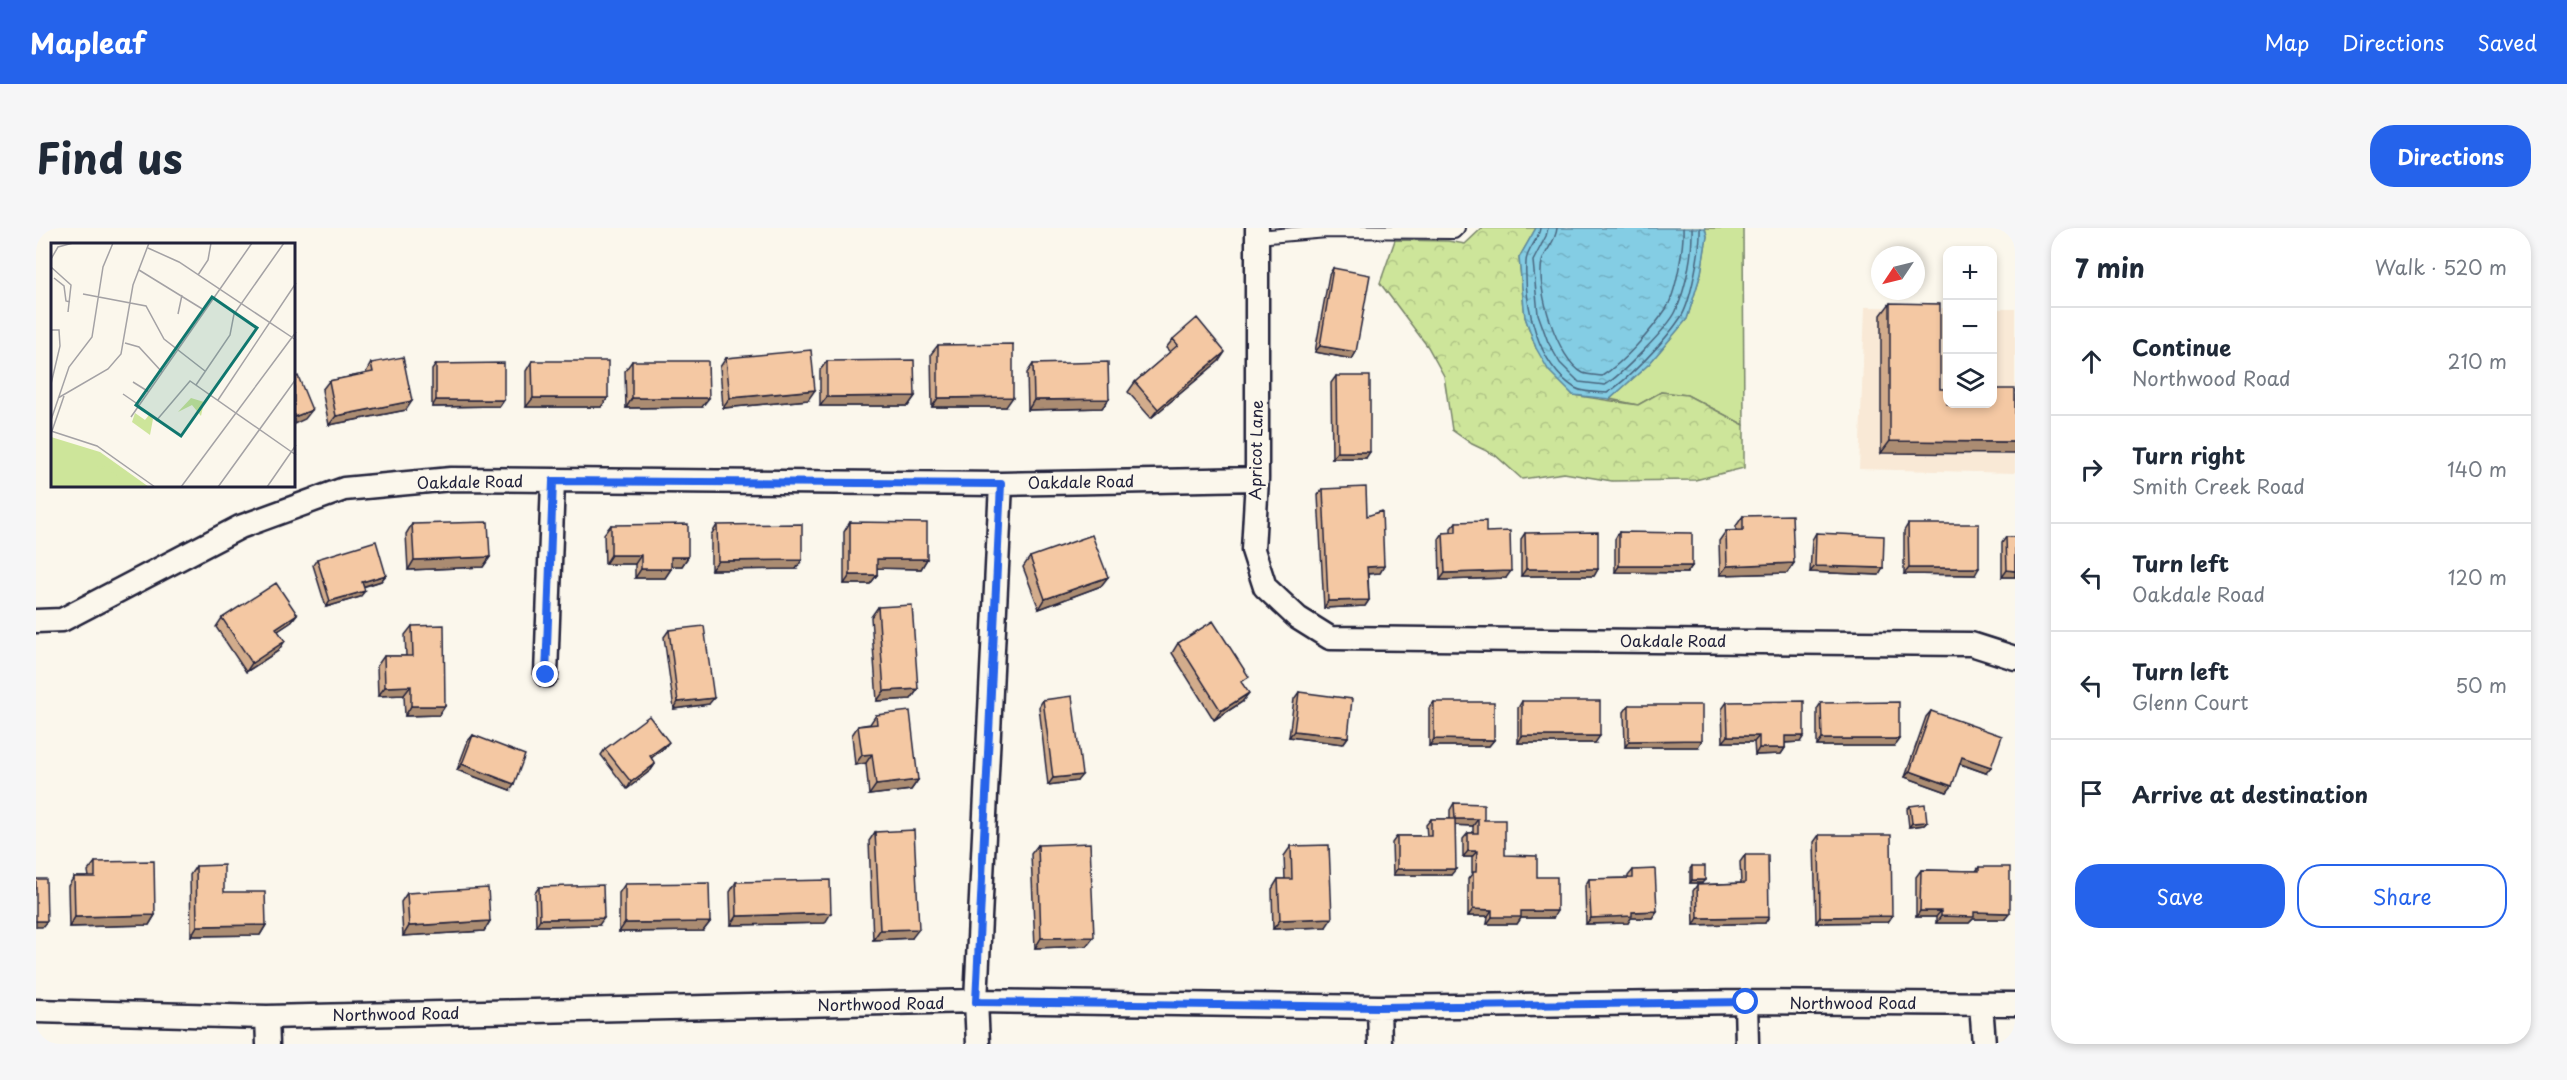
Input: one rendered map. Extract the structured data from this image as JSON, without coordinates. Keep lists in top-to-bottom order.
{
  "streets": {
    "street": ["Apricot Lane", "Oakdale Road", "Northwood Road"]
  },
  "crossings": [
    ["Apricot Lane", "Oakdale Road"]
  ],
  "north": "bottom left",
  "page": {
    "header": "Mapleaf",
    "nav": ["Map", "Directions", "Saved"],
    "title": "Find us",
    "buttons": [
      "Directions",
      ["Save", "Share"]
    ],
    "heading": ["7 min", "Walk · 520 m"],
    "map_buttons": ["+", "−"],
    "list": [
      ["Continue", "Northwood Road", "210 m"],
      ["Turn right", "Smith Creek Road", "140 m"],
      ["Turn left", "Oakdale Road", "120 m"],
      ["Turn left", "Glenn Court", "50 m"],
      "Arrive at destination"
    ]
  }
}
